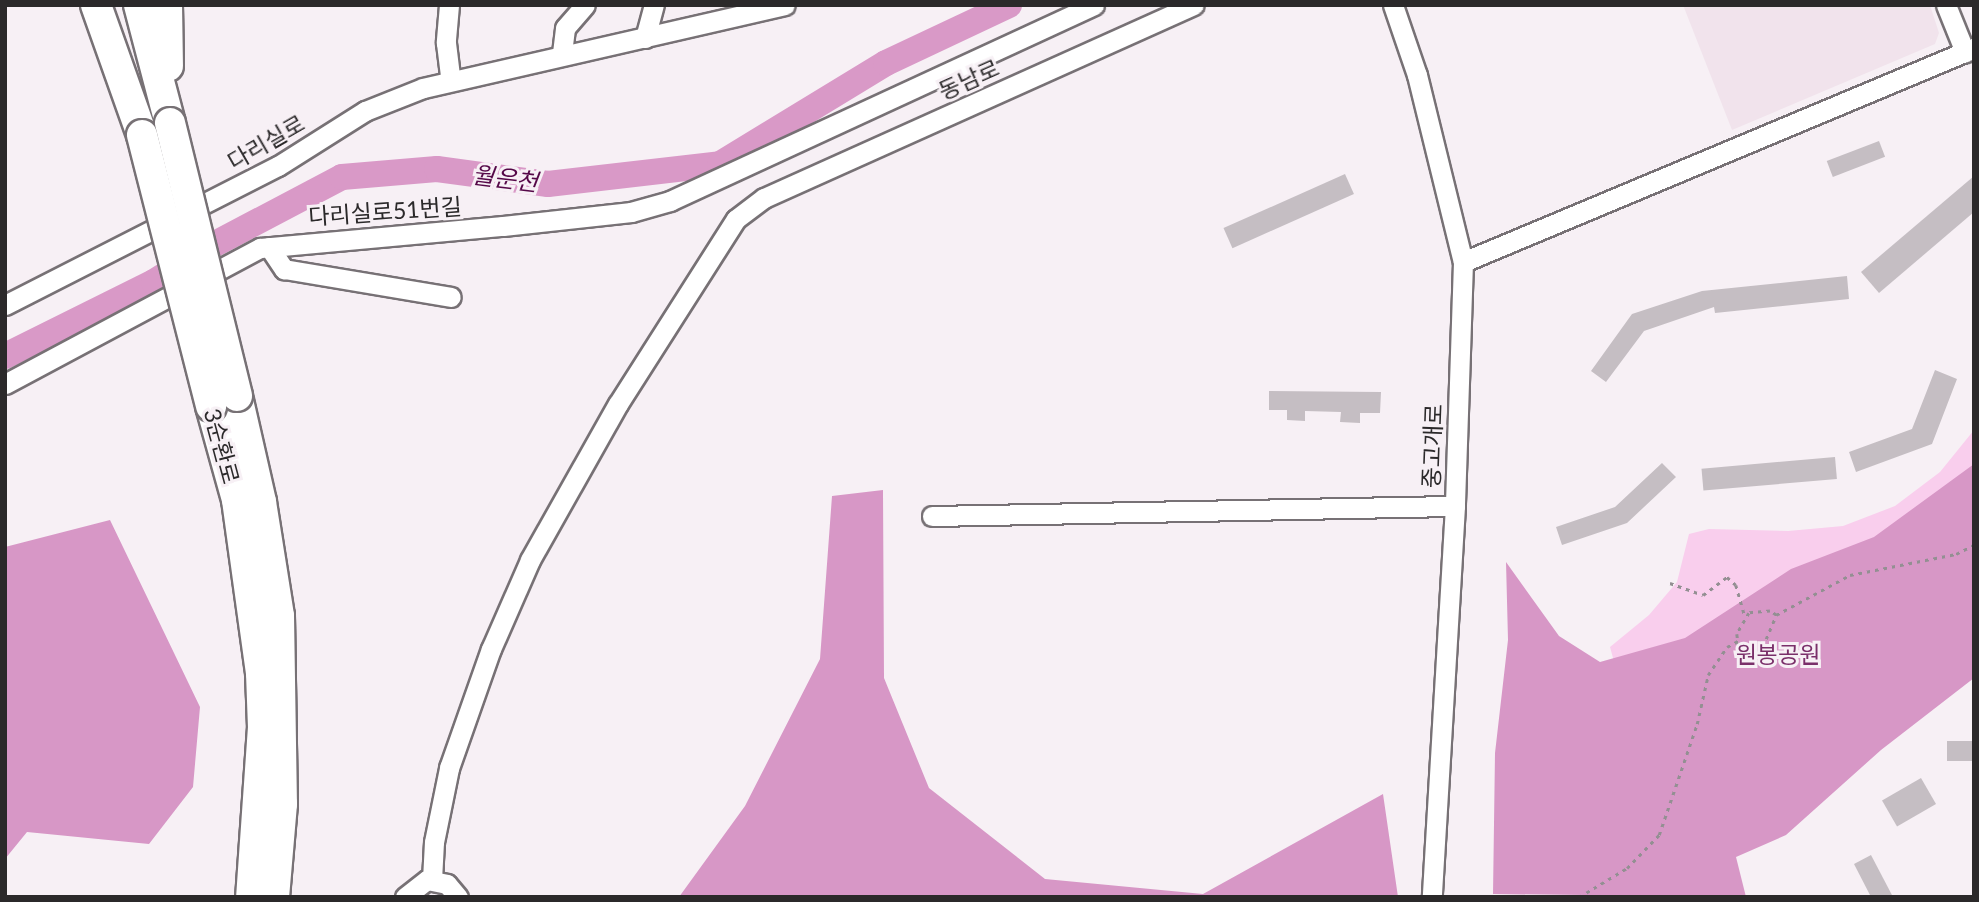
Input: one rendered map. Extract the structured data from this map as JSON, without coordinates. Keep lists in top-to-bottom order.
{
  "streets": {
    "highway": ["3순환로"],
    "street": [
      "동남로",
      "다리실로",
      "다리실로51번길",
      "중고개로"
    ]
  },
  "water": ["월운천"],
  "parks": ["원봉공원"]
}
